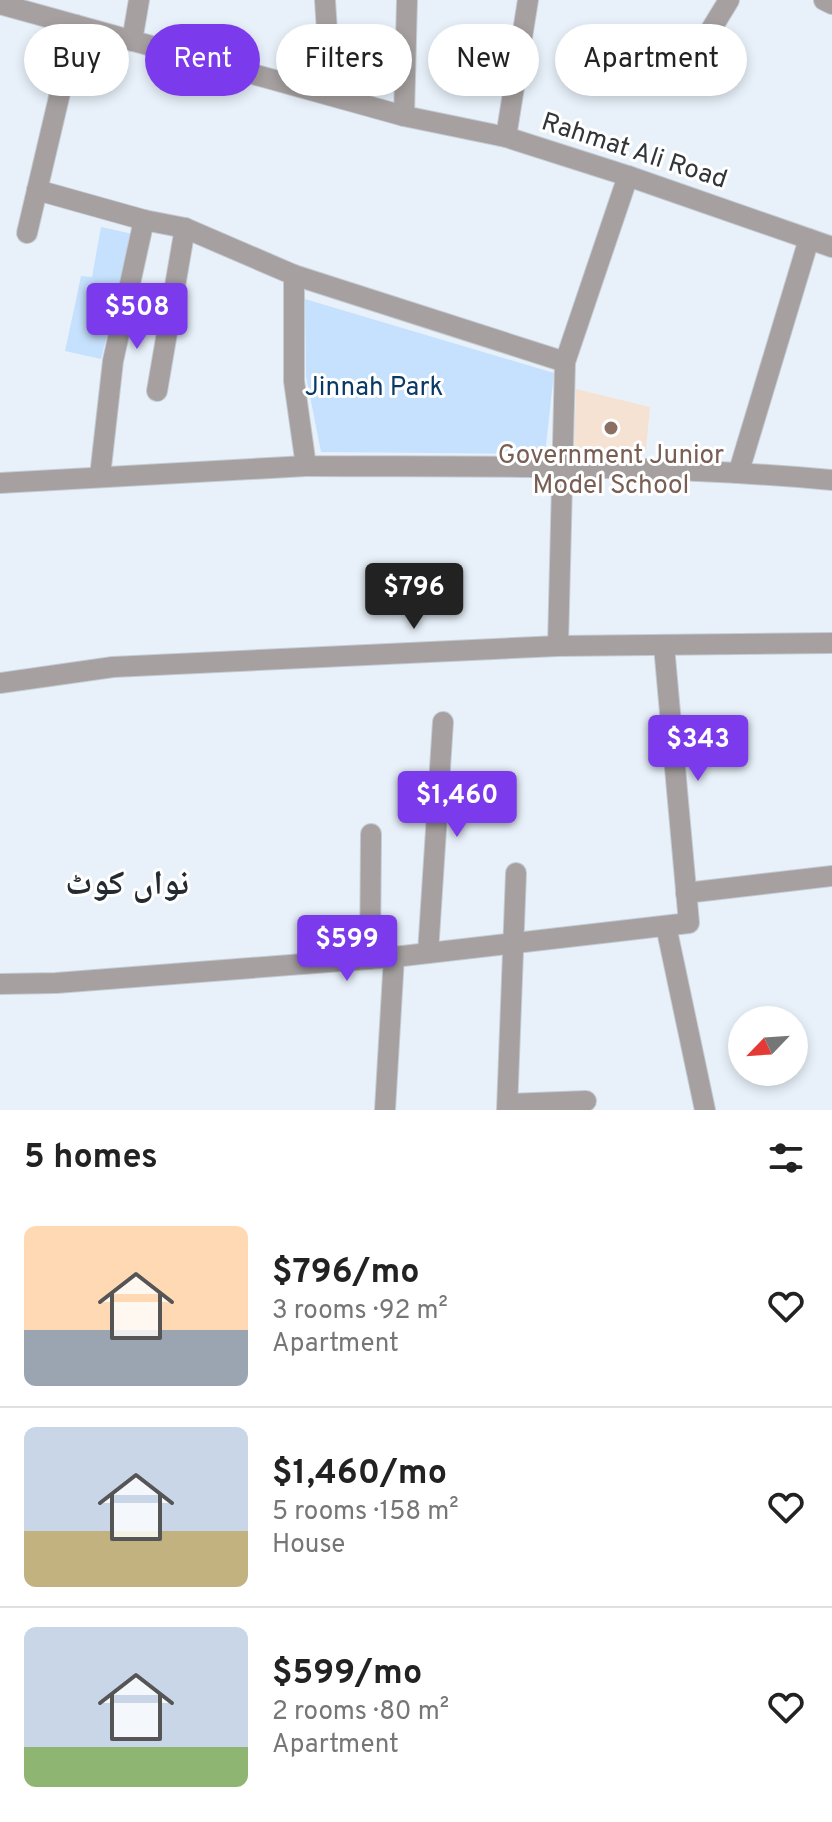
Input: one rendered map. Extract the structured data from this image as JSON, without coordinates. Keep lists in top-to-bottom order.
{
  "streets": {
    "street": ["Rahmat Ali Road"]
  },
  "districts": ["نواں کوٹ"],
  "parks": ["Jinnah Park"],
  "places": ["Government Junior Model School"],
  "north": "bottom left",
  "page": {
    "chip": [
      "Buy",
      "Rent",
      "Filters",
      "New",
      "Apartment"
    ],
    "price": [
      "$508",
      "$796",
      "$343",
      "$1,460",
      "$599"
    ],
    "heading": "5 homes",
    "list": [
      {
        "name": "$796/mo",
        "note": "3 rooms · 92 m² · Apartment"
      },
      {
        "name": "$1,460/mo",
        "note": "5 rooms · 158 m² · House"
      },
      {
        "name": "$599/mo",
        "note": "2 rooms · 80 m² · Apartment"
      }
    ]
  }
}
